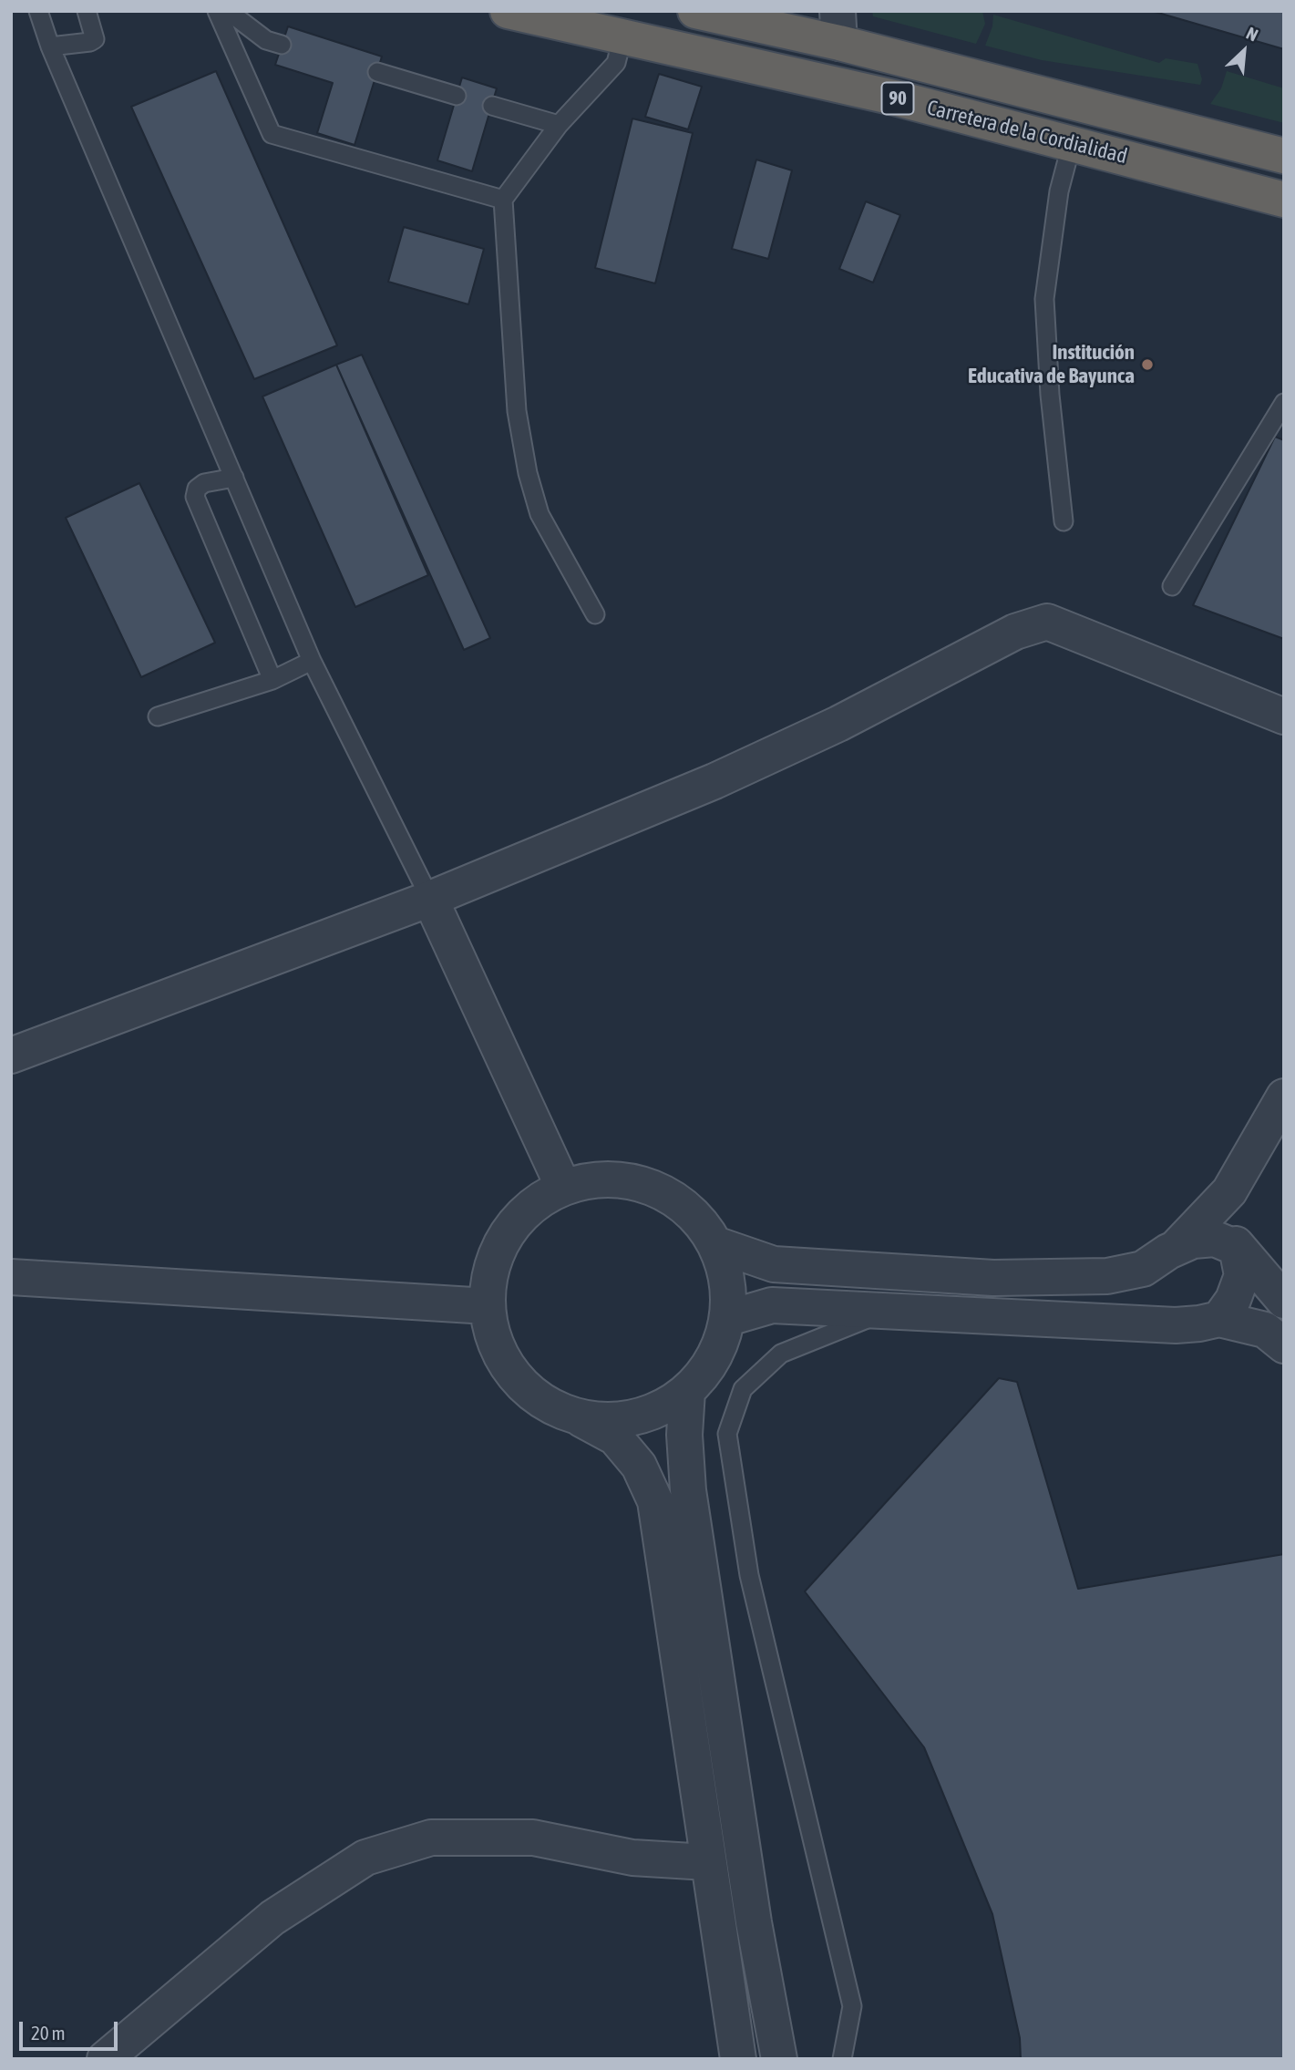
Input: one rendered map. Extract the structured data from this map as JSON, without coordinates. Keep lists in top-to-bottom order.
{
  "streets": {
    "highway": ["90", "Carretera de la Cordialidad"]
  },
  "places": ["Institución Educativa de Bayunca"],
  "scale_bar": "20 m",
  "north": "top right"
}
